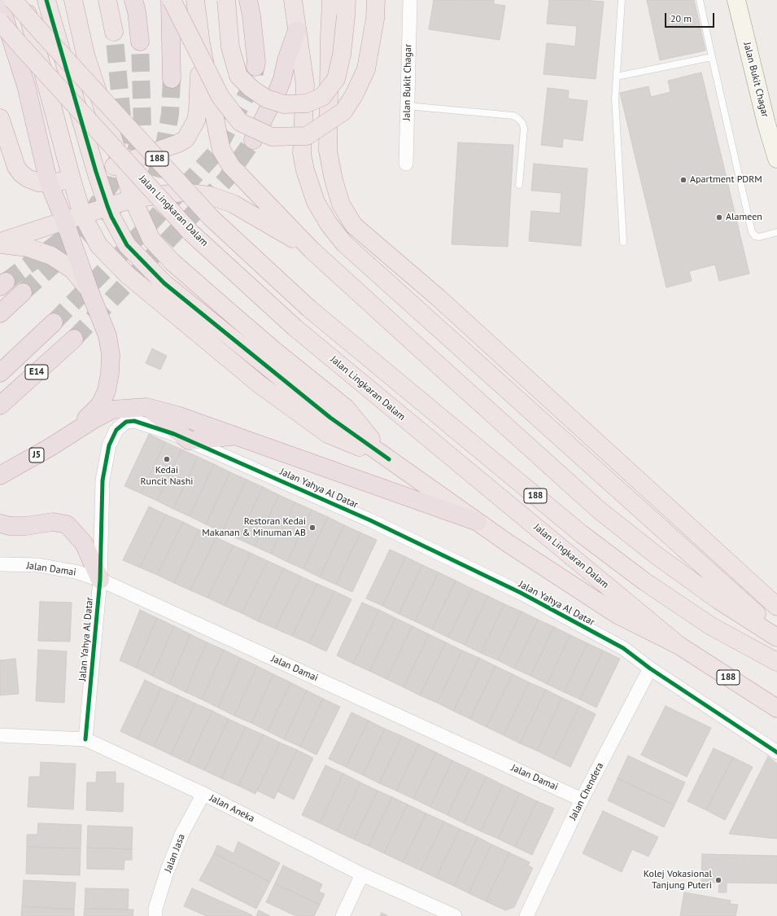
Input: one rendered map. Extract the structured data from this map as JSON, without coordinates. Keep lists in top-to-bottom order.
{
  "streets": {
    "highway": [
      "188",
      "Jalan Lingkaran Dalam",
      "E14",
      "J5"
    ],
    "main road": ["Jalan Bukit Chagar"],
    "street": [
      "Jalan Yahya Al Datar",
      "Jalan Damai",
      "Jalan Chendera",
      "Jalan Aneka",
      "Jalan Jasa"
    ]
  },
  "crossings": [
    ["Jalan Yahya Al Datar", "Jalan Damai"],
    ["Jalan Yahya Al Datar", "Jalan Chendera"],
    ["Jalan Yahya Al Datar", "Jalan Aneka"],
    ["Jalan Damai", "Jalan Chendera"],
    ["Jalan Aneka", "Jalan Jasa"]
  ],
  "places": [
    "Apartment PDRM",
    "Alameen",
    "Kedai Runcit Nashi",
    "Restoran Kedai Makanan & Minuman AB",
    "Kolej Vokasional Tanjung Puteri"
  ],
  "scale_bar": "20 m"
}
